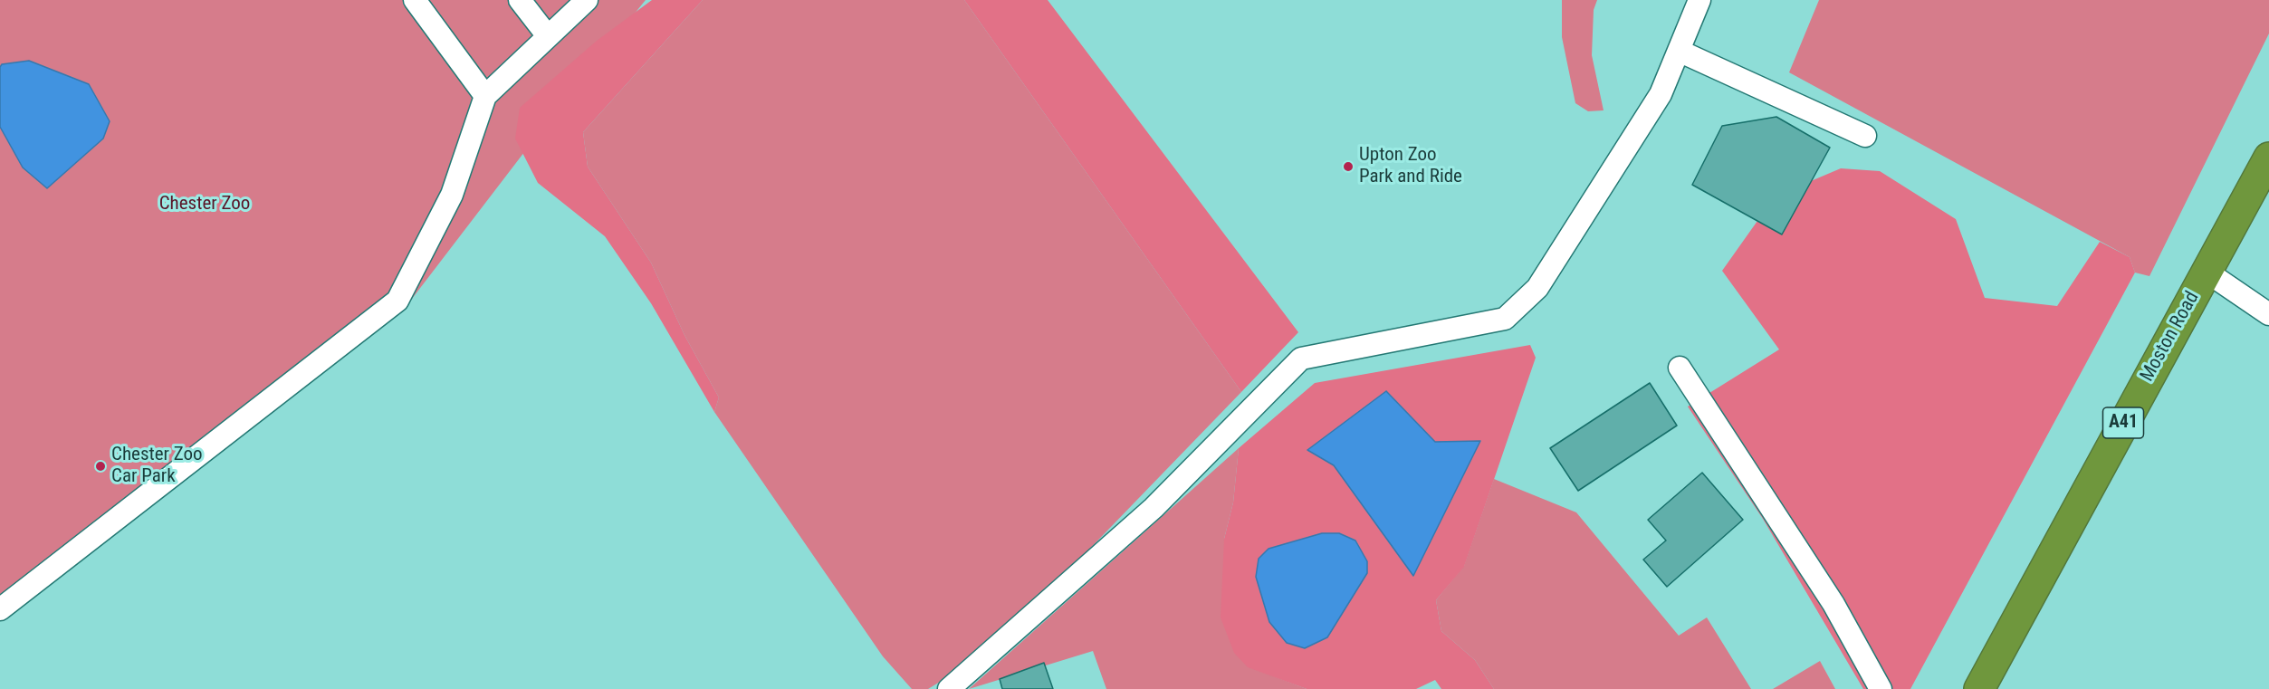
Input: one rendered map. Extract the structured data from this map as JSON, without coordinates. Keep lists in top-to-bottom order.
{
  "streets": {
    "highway": ["Moston Road", "A41"]
  },
  "parks": ["Chester Zoo"],
  "places": ["Upton Zoo Park and Ride", "Chester Zoo Car Park"]
}
